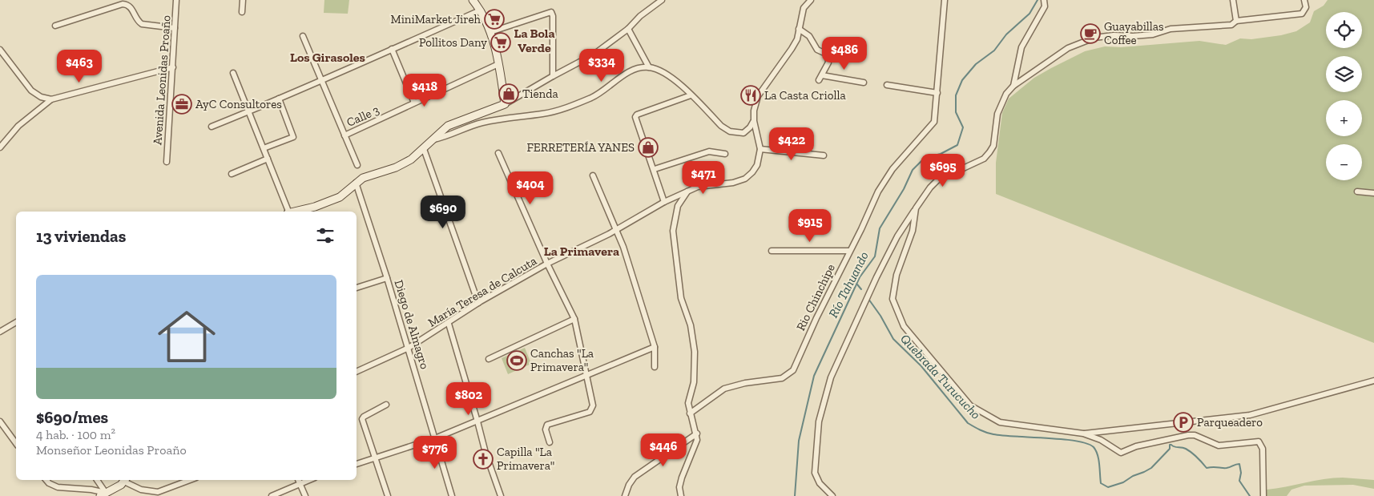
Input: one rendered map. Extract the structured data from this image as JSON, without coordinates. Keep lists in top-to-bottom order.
{
  "streets": {
    "street": [
      "Avenida Leonidas Proaño",
      "Calle 3",
      "María Teresa de Calcuta",
      "Rio Chinchipe",
      "Diego de Almagro"
    ]
  },
  "crossings": [
    ["María Teresa de Calcuta", "Diego de Almagro"]
  ],
  "districts": ["La Bola Verde", "Los Girasoles", "La Primavera"],
  "water": ["Río Tahuando", "Quebrada Turucucho"],
  "places": {
    "supermarket": ["MiniMarket Jireh", "Pollitos Dany"],
    "cafe": ["Guayabillas Coffee"],
    "shop": ["Tienda", "FERRETERÍA YANES"],
    "restaurant": ["La Casta Criolla"],
    "office": ["AyC Consultores"],
    "sports": ["Canchas \"La Primavera\""],
    "parking": ["Parqueadero"],
    "church": ["Capilla \"La Primavera\""]
  },
  "page": {
    "map_buttons": ["+", "−"],
    "price": [
      "$486",
      "$334",
      "$463",
      "$418",
      "$422",
      "$695",
      "$471",
      "$404",
      "$690",
      "$915",
      "$802",
      "$446",
      "$776"
    ],
    "heading": "13 viviendas",
    "list": [
      {
        "name": "$690/mes",
        "note": "4 hab. · 100 m² · Monseñor Leonidas Proaño"
      }
    ]
  }
}
